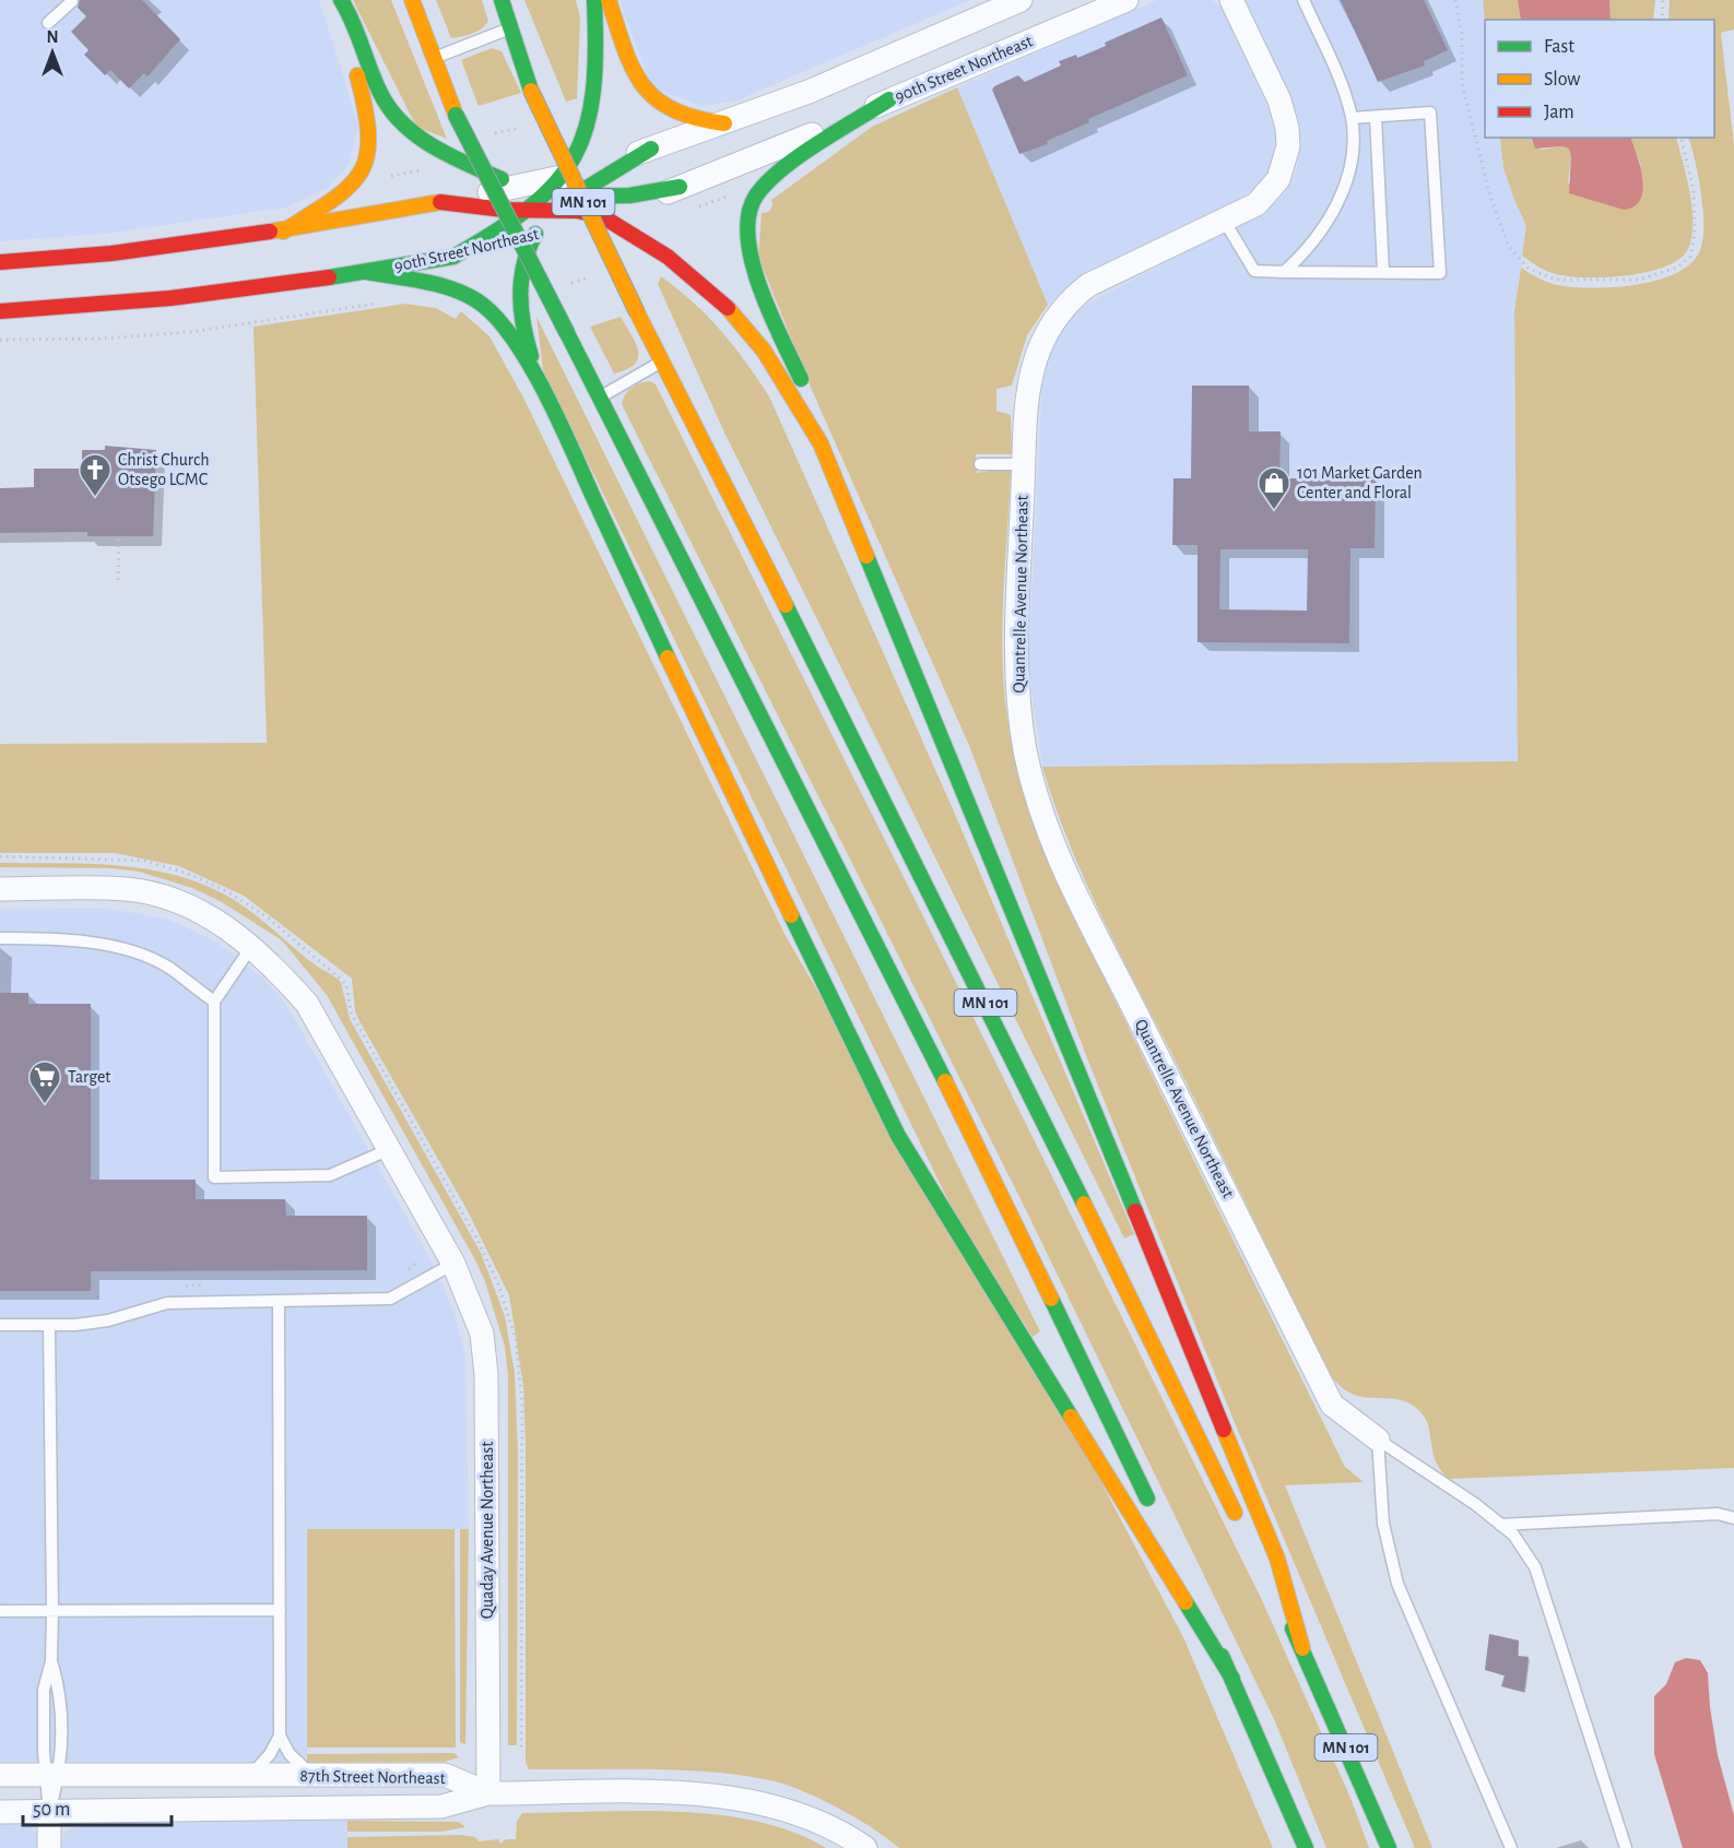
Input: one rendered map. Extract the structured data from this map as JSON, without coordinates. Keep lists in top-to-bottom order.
{
  "streets": {
    "main road": ["90th Street Northeast", "MN 101"],
    "street": ["Quantrelle Avenue Northeast", "Quaday Avenue Northeast", "87th Street Northeast"]
  },
  "crossings": [
    ["Quaday Avenue Northeast", "87th Street Northeast"]
  ],
  "places": {
    "church": ["Christ Church Otsego LCMC"],
    "shop": ["101 Market Garden Center and Floral"],
    "supermarket": ["Target"]
  },
  "legend": ["Fast", "Slow", "Jam"],
  "scale_bar": "50 m",
  "north": "top"
}
